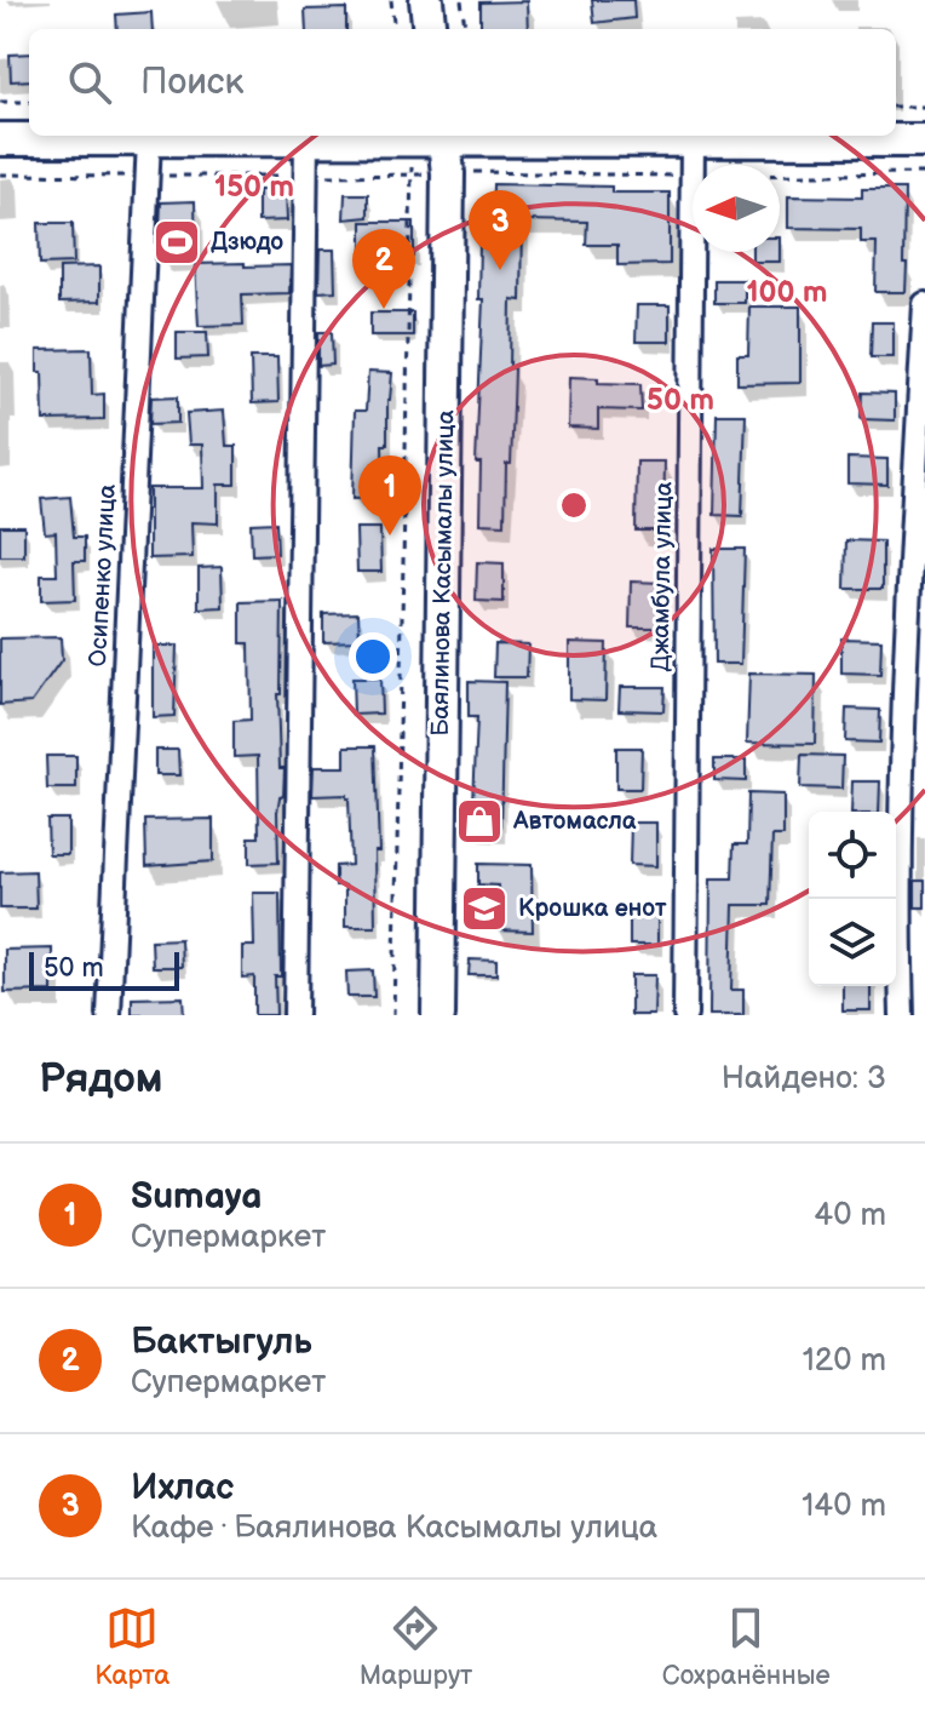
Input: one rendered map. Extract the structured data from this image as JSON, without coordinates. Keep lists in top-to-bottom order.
{
  "streets": {
    "main road": ["Баялинова Касымалы улица"],
    "street": ["Осипенко улица", "Джамбула улица"]
  },
  "places": {
    "sports": ["Дзюдо"],
    "shop": ["Автомасла"],
    "school or university": ["Крошка енот"]
  },
  "scale_bar": "50 m",
  "north": "left",
  "page": {
    "search": "Поиск",
    "pins": ["3", "2", "1"],
    "scale": "50 m",
    "heading": ["Рядом", "Найдено: 3"],
    "list": [
      {
        "mark": "1",
        "name": "Sumaya",
        "note": "Супермаркет",
        "value": "40 m"
      },
      {
        "mark": "2",
        "name": "Бактыгуль",
        "note": "Супермаркет",
        "value": "120 m"
      },
      {
        "mark": "3",
        "name": "Ихлас",
        "note": "Кафе · Баялинова Касымалы улица",
        "value": "140 m"
      }
    ],
    "nav": ["Карта", "Маршрут", "Сохранённые"]
  },
  "rings": ["150 m", "100 m", "50 m"]
}
